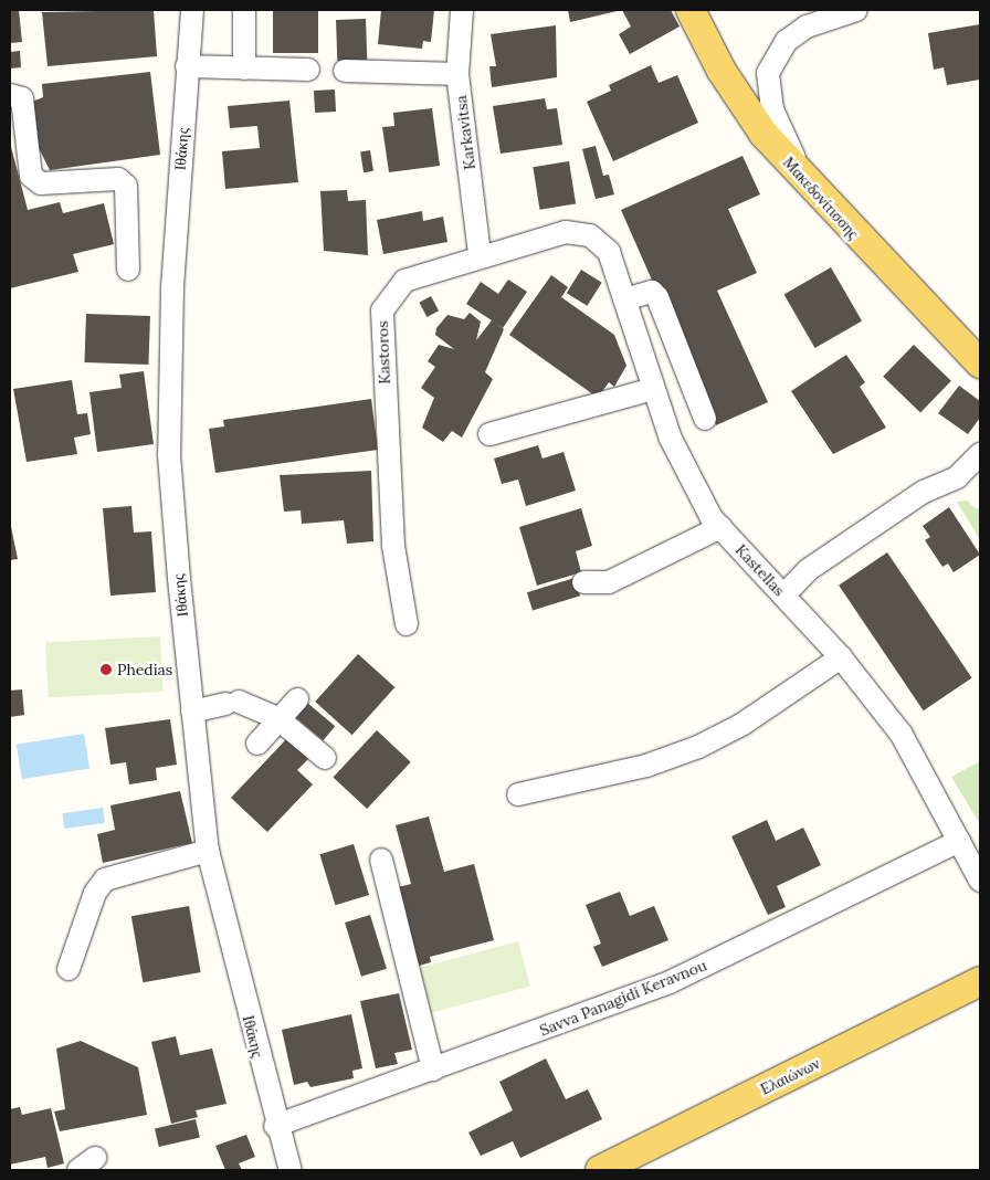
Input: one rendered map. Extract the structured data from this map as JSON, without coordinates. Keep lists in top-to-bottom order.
{
  "streets": {
    "main road": ["Μακεδονίτισσης", "Ελαιώνων"],
    "street": [
      "Karkavitsa",
      "Ιθάκης",
      "Kastoros",
      "Kastellas",
      "Savva Panagidi Keravnou"
    ]
  },
  "crossings": [
    ["Karkavitsa", "Kastoros"],
    ["Ιθάκης", "Savva Panagidi Keravnou"],
    ["Kastoros", "Kastellas"],
    ["Kastellas", "Savva Panagidi Keravnou"]
  ],
  "places": ["Phedias"]
}
